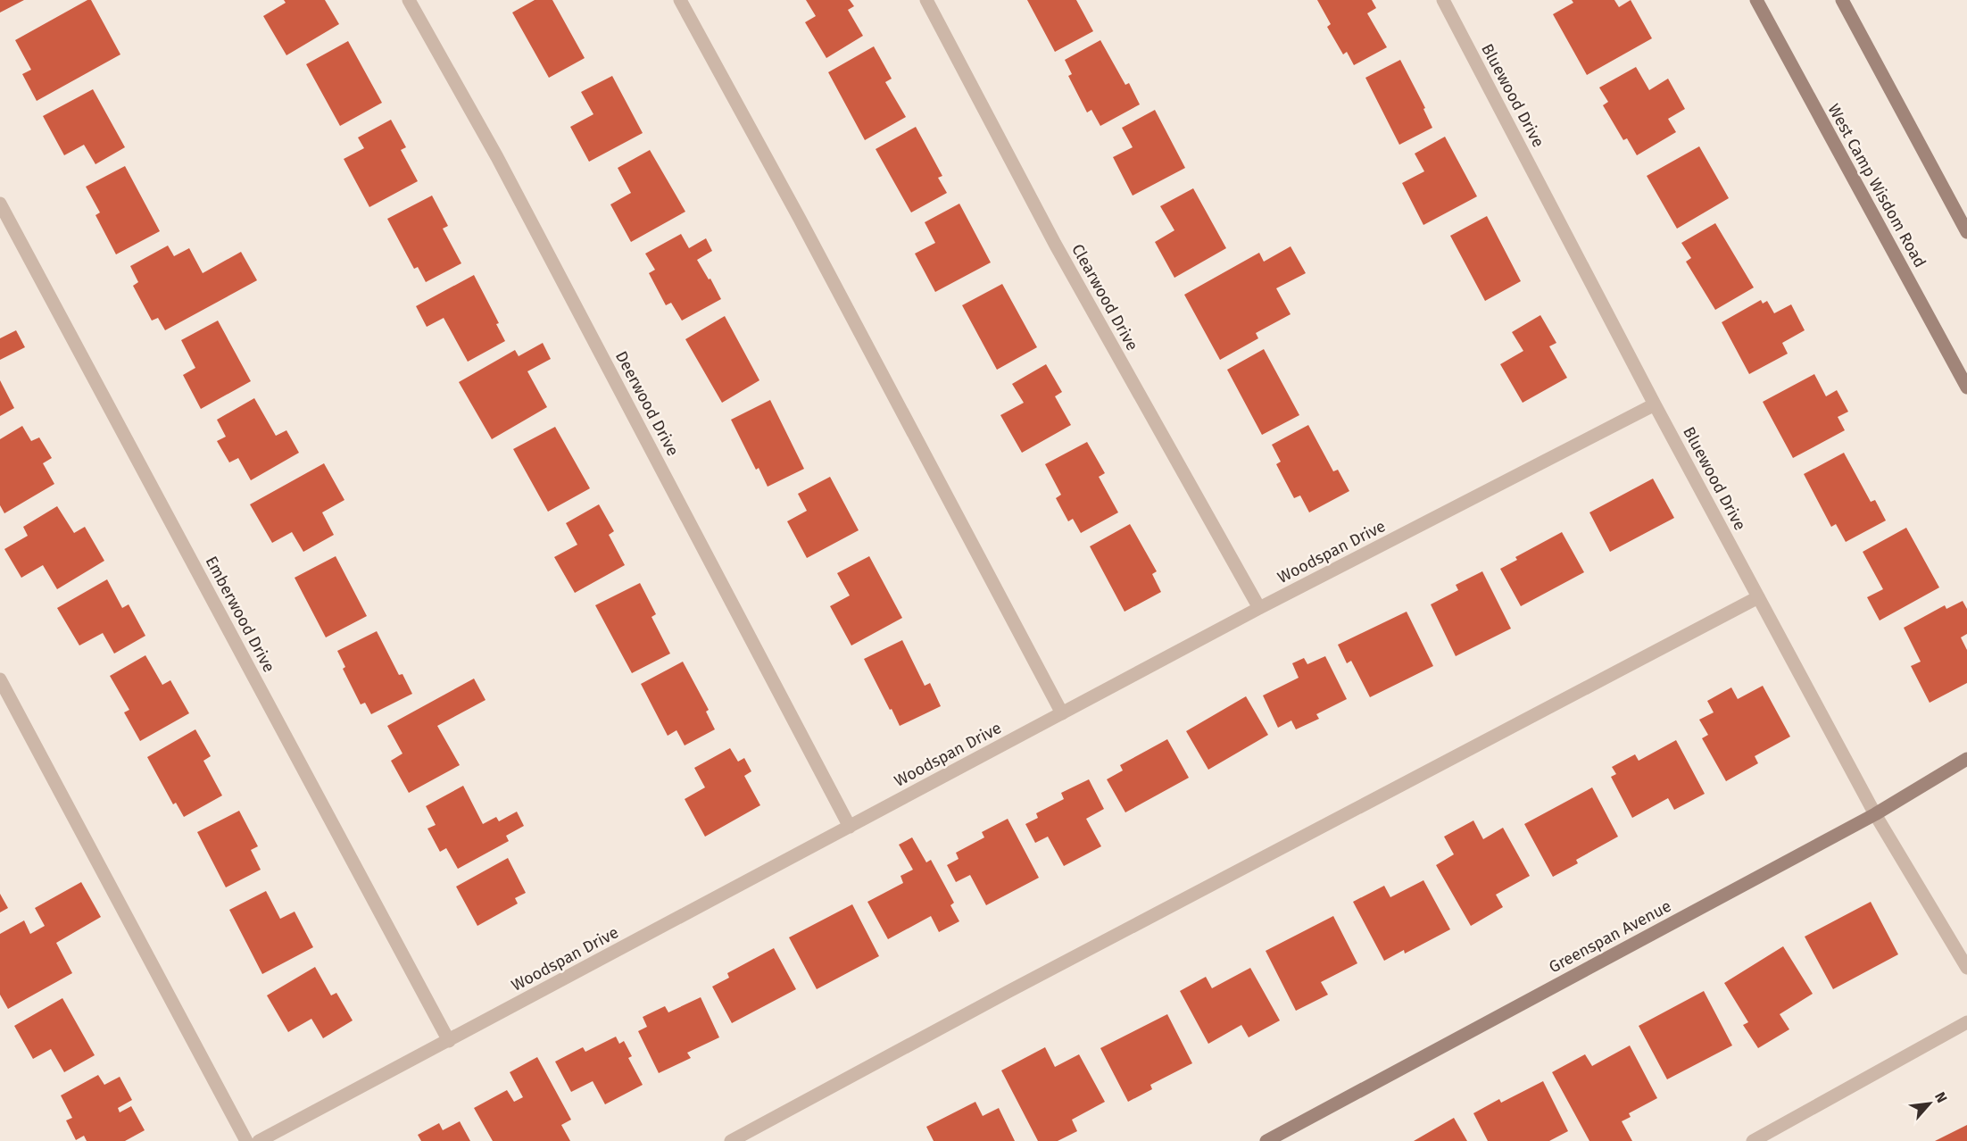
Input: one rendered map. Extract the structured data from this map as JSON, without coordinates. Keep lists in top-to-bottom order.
{
  "streets": {
    "street": [
      "Bluewood Drive",
      "West Camp Wisdom Road",
      "Clearwood Drive",
      "Deerwood Drive",
      "Woodspan Drive",
      "Emberwood Drive",
      "Greenspan Avenue"
    ]
  },
  "crossings": [
    ["Bluewood Drive", "Woodspan Drive"],
    ["Bluewood Drive", "Greenspan Avenue"],
    ["Clearwood Drive", "Woodspan Drive"],
    ["Deerwood Drive", "Woodspan Drive"],
    ["Woodspan Drive", "Emberwood Drive"]
  ],
  "north": "top right"
}
